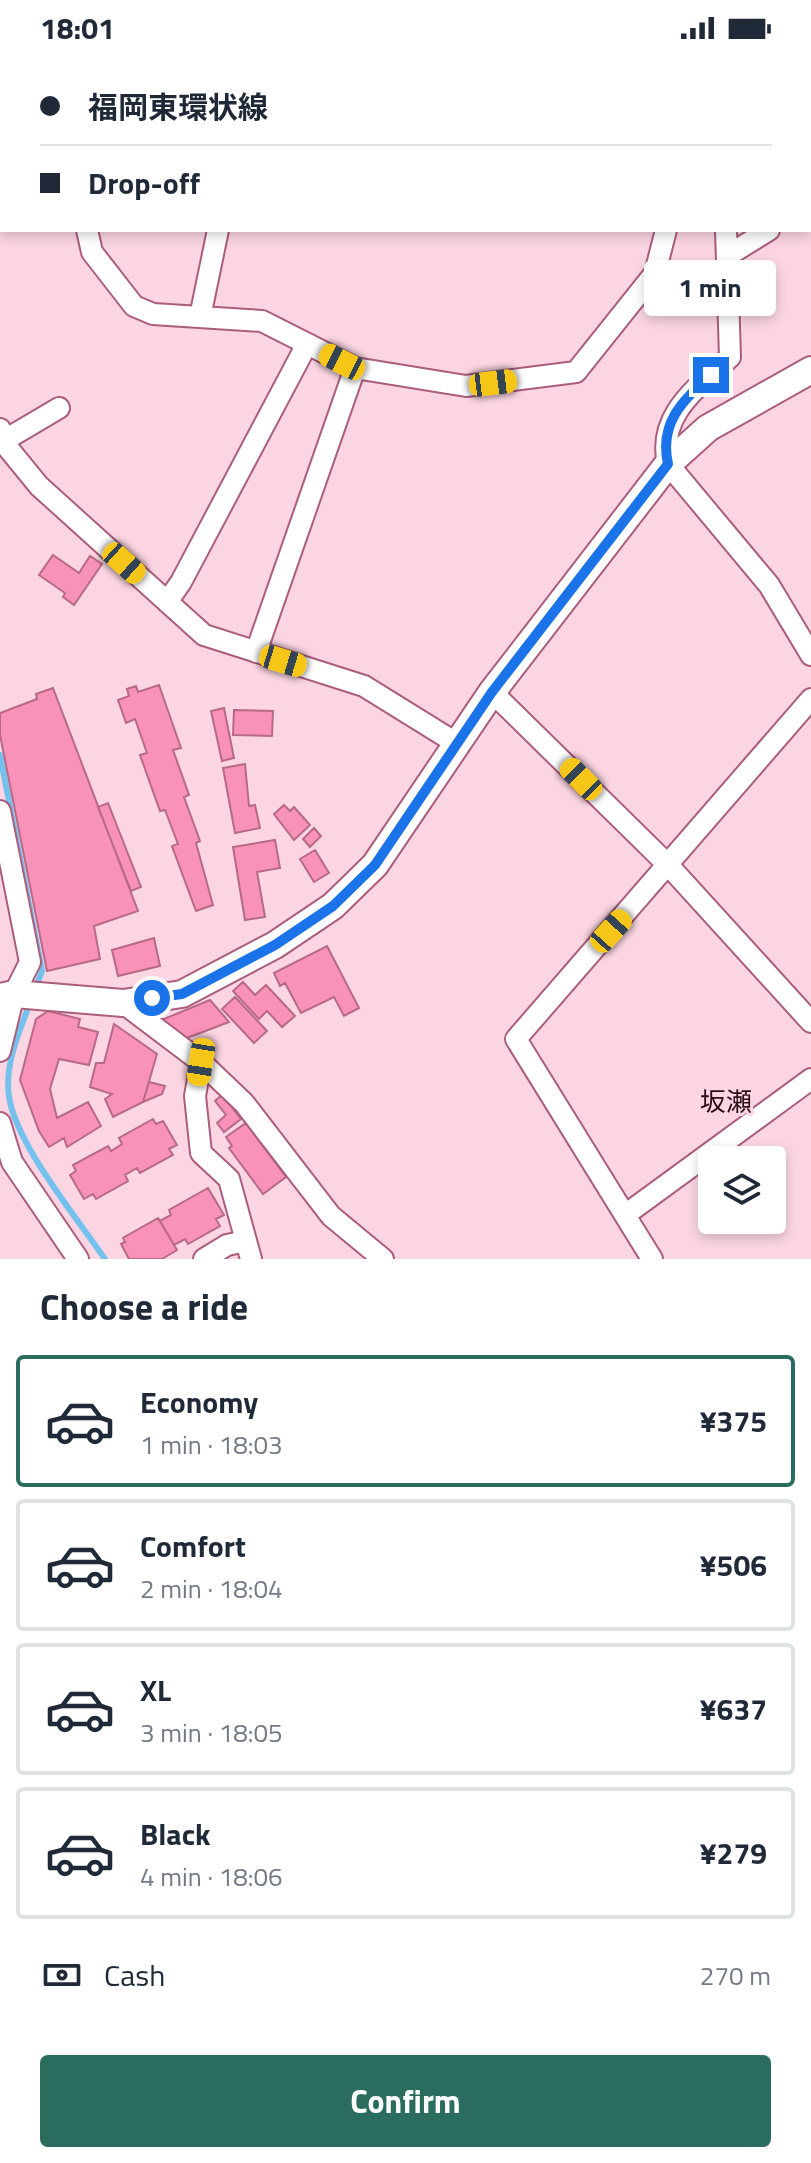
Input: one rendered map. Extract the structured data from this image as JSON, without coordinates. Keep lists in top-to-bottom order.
{
  "districts": ["坂瀬"],
  "page": {
    "status": "18:01",
    "banner": ["福岡東環状線", "Drop-off"],
    "bubble": "1 min",
    "heading": "Choose a ride",
    "list": [
      {
        "name": "Economy",
        "note": "1 min · 18:03",
        "value": "¥375"
      },
      {
        "name": "Comfort",
        "note": "2 min · 18:04",
        "value": "¥506"
      },
      {
        "name": "XL",
        "note": "3 min · 18:05",
        "value": "¥637"
      },
      {
        "name": "Black",
        "note": "4 min · 18:06",
        "value": "¥279"
      }
    ],
    "pay": ["Cash", "270 m"],
    "buttons": "Confirm"
  }
}
